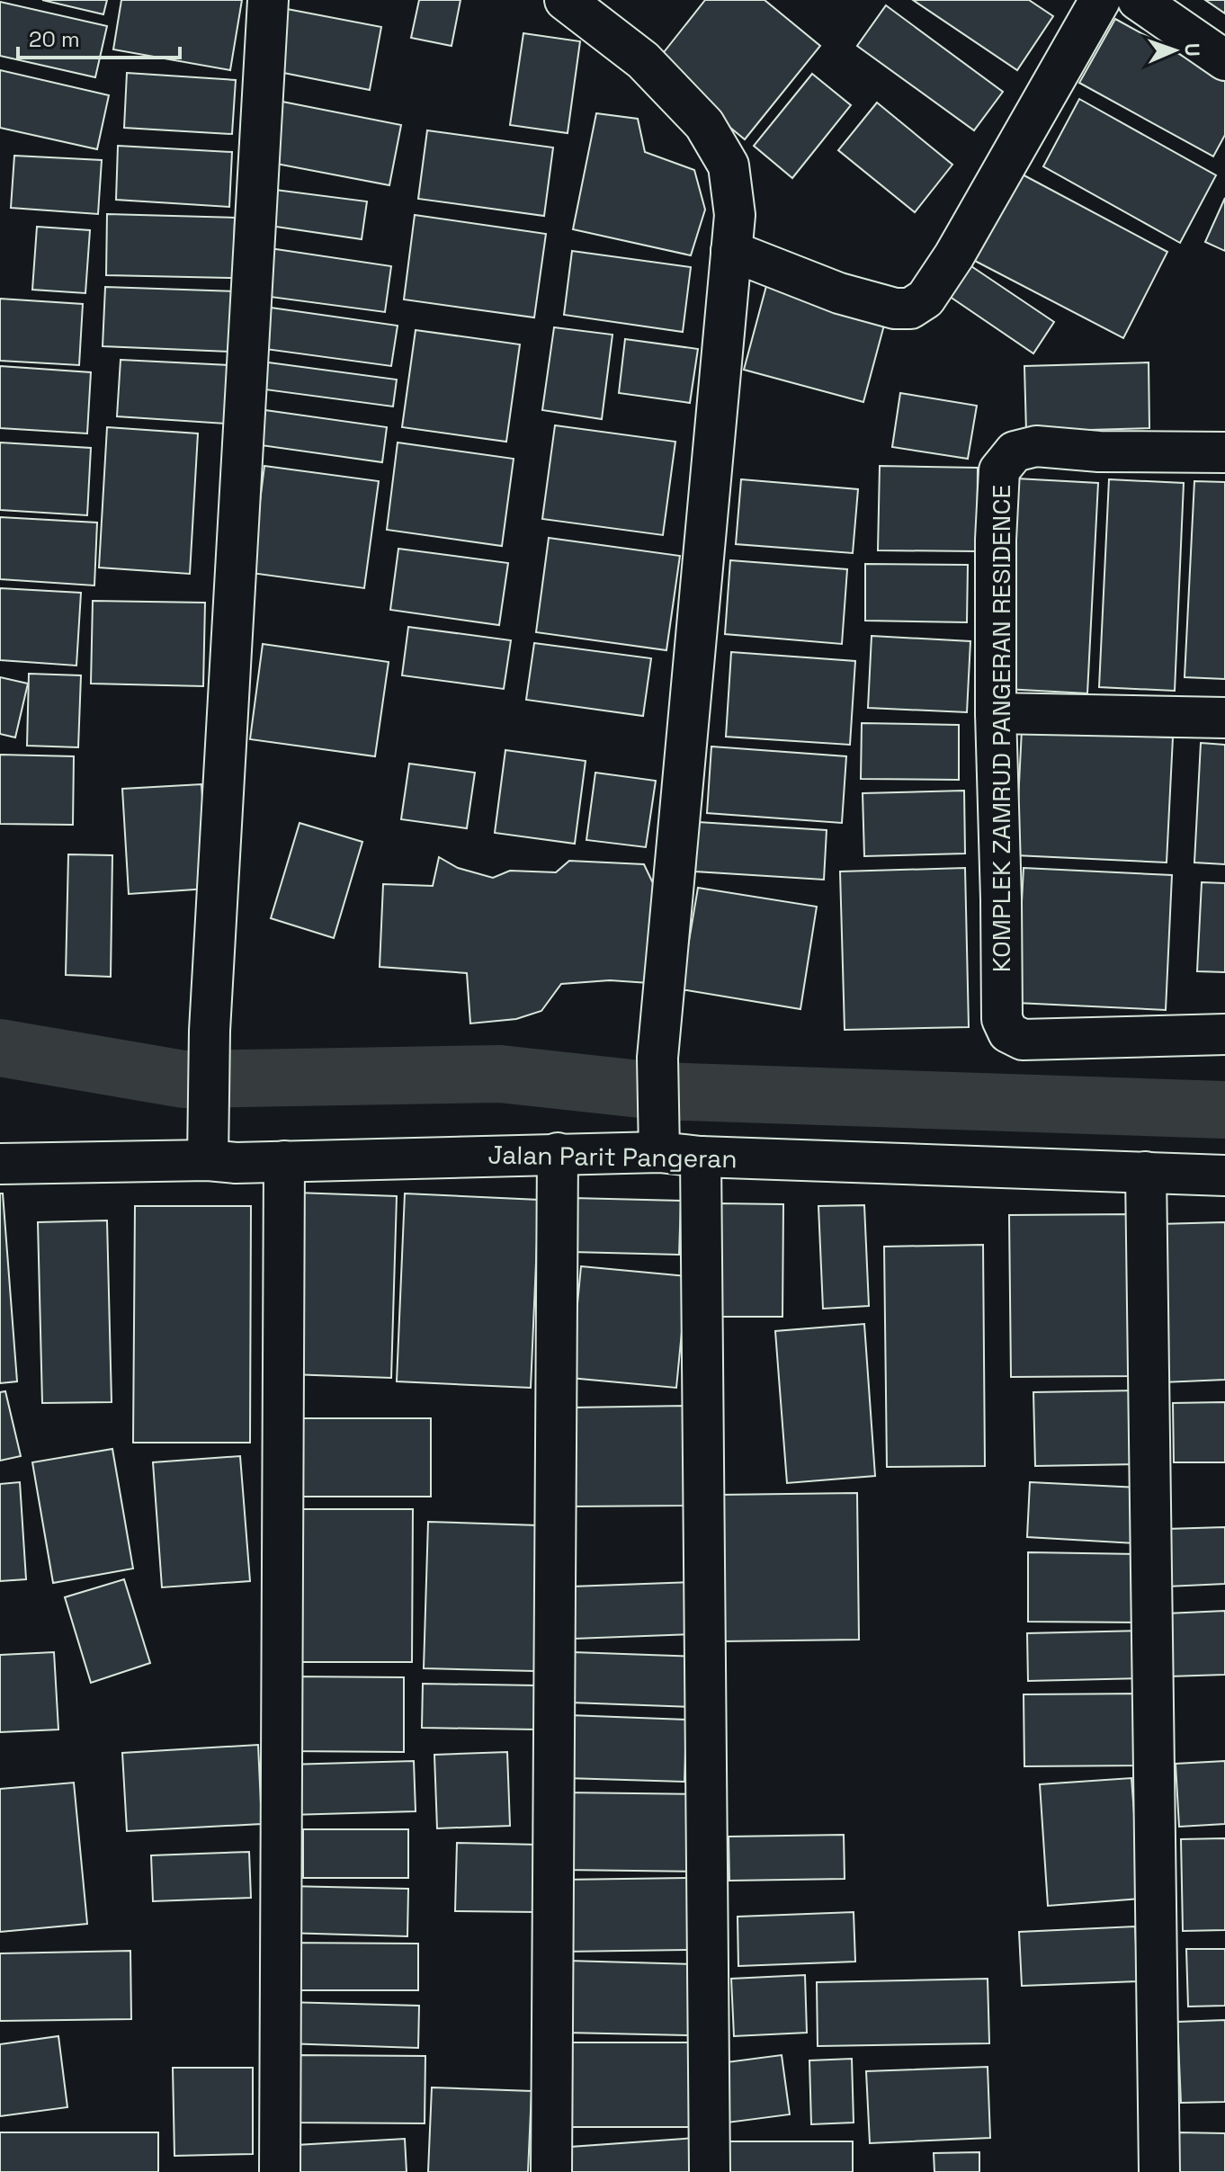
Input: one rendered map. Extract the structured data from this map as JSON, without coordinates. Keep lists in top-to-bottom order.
{
  "streets": {
    "street": ["KOMPLEK ZAMRUD PANGERAN RESIDENCE", "Jalan Parit Pangeran"]
  },
  "scale_bar": "20 m",
  "north": "right"
}
